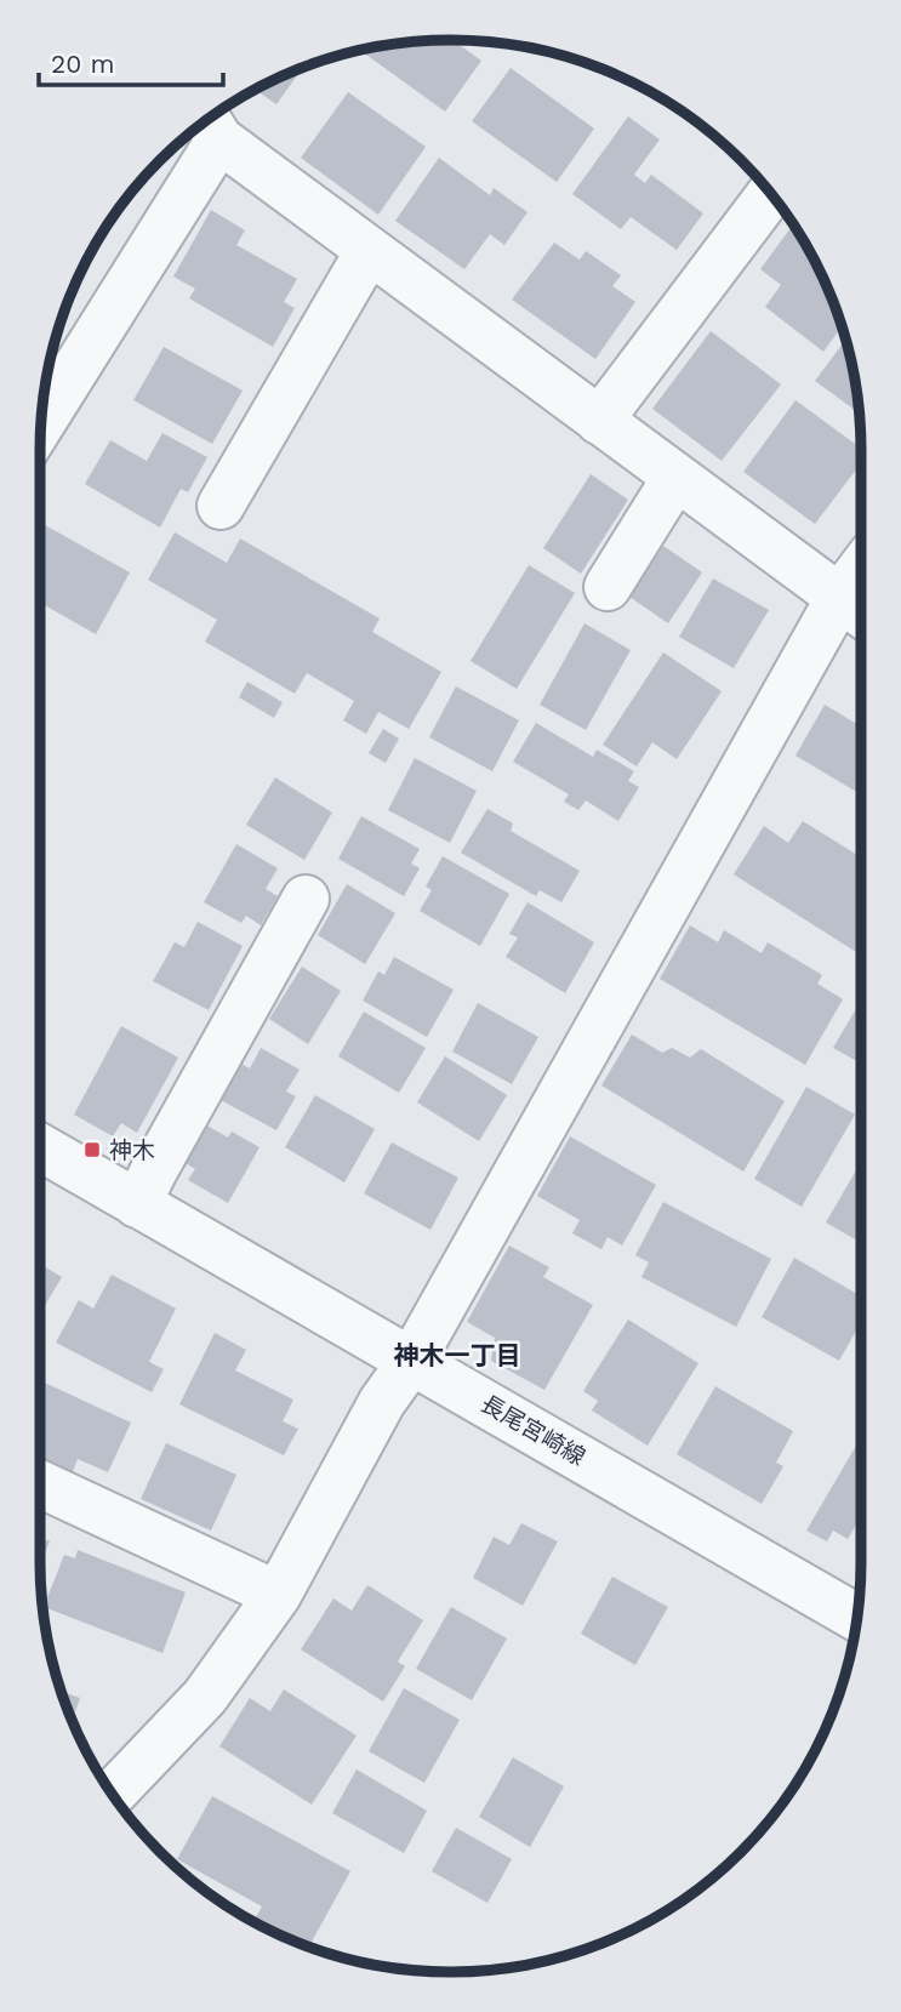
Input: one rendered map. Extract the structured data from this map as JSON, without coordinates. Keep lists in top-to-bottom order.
{
  "streets": {
    "street": ["長尾宮崎線"]
  },
  "districts": ["神木一丁目"],
  "places": {
    "transit": ["神木"]
  },
  "scale_bar": "20 m"
}
